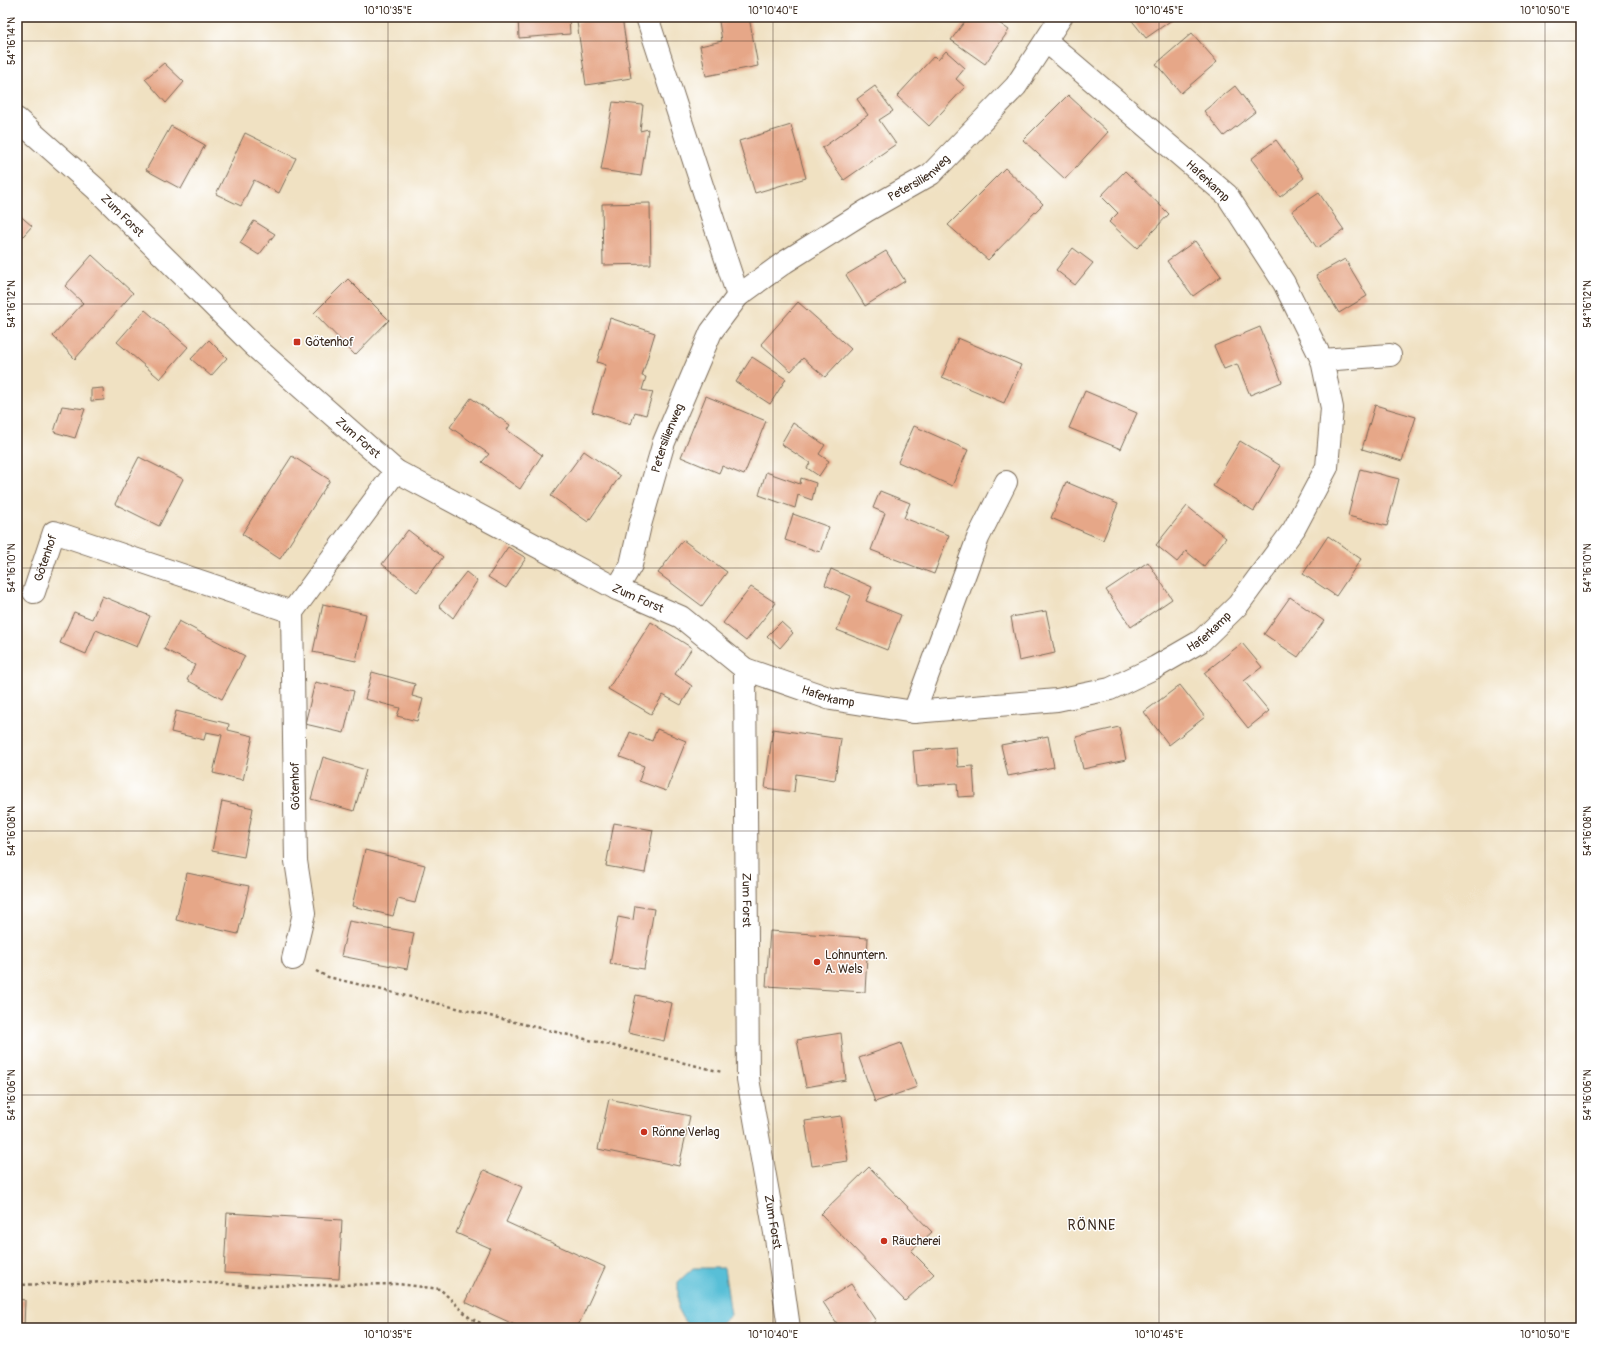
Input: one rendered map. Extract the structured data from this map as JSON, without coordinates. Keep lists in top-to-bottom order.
{
  "streets": {
    "street": [
      "Petersilienweg",
      "Haferkamp",
      "Zum Forst",
      "Götenhof"
    ]
  },
  "crossings": [
    ["Petersilienweg", "Haferkamp"],
    ["Petersilienweg", "Zum Forst"],
    ["Haferkamp", "Zum Forst"]
  ],
  "districts": ["RÖNNE"],
  "places": {
    "transit": ["Götenhof"],
    "other": ["Lohnuntern. A. Wels", "Rönne Verlag", "Räucherei"]
  },
  "coordinates": [
    "10°10'35\"E",
    "10°10'40\"E",
    "10°10'45\"E",
    "10°10'50\"E",
    "54°16'14\"N",
    "54°16'12\"N",
    "54°16'10\"N",
    "54°16'08\"N",
    "54°16'06\"N"
  ]
}
